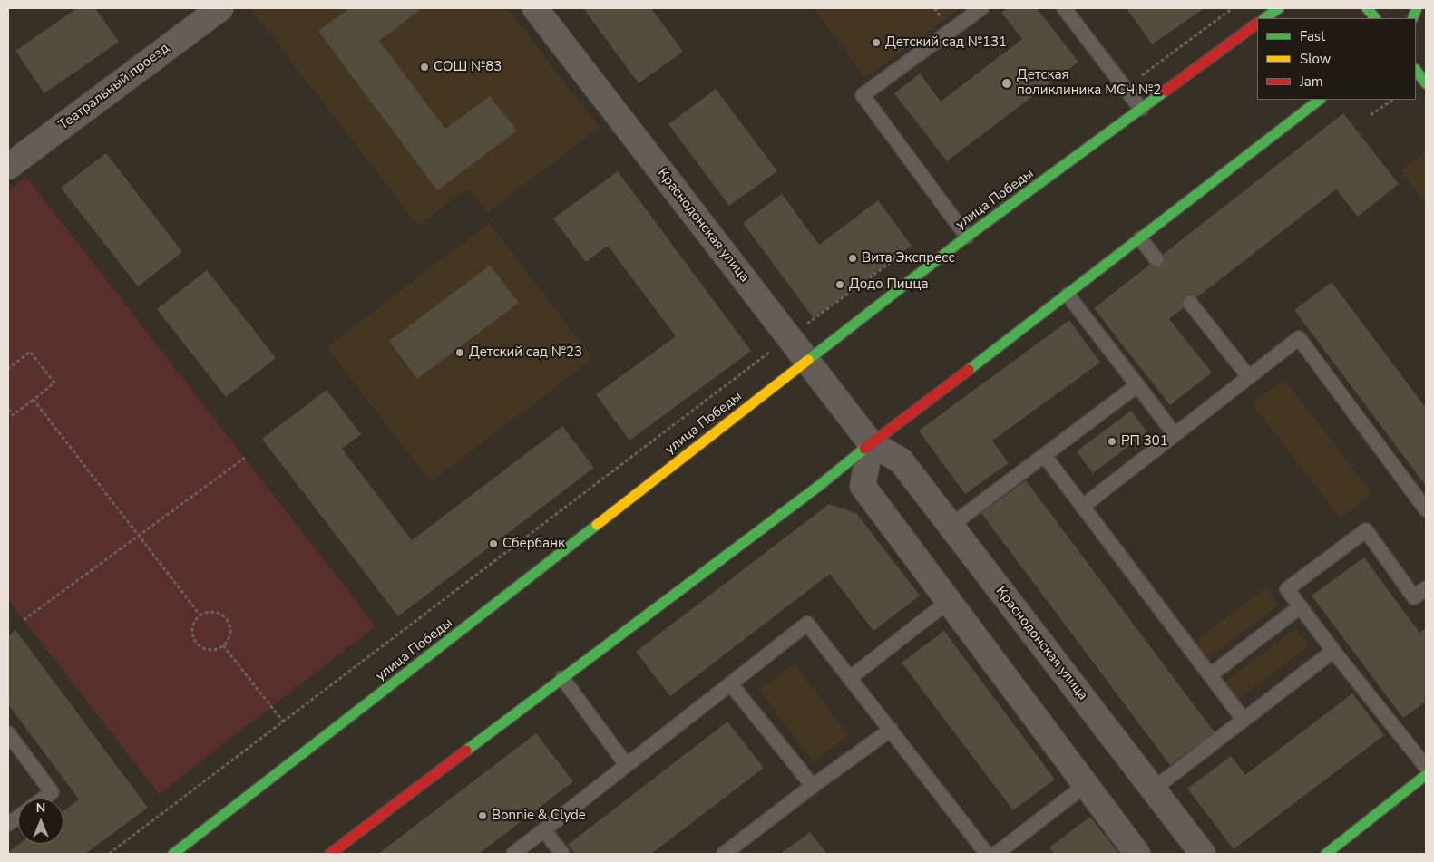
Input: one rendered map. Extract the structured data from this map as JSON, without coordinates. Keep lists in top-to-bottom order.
{
  "streets": {
    "main road": ["улица Победы"],
    "street": ["Театральный проезд", "Краснодонская улица"]
  },
  "crossings": [
    ["улица Победы", "Краснодонская улица"]
  ],
  "places": [
    "Детский сад №131",
    "СОШ №83",
    "Детская поликлиника МСЧ №2",
    "Вита Экспресс",
    "Додо Пицца",
    "Детский сад №23",
    "РП 301",
    "Сбербанк",
    "Bonnie & Clyde"
  ],
  "legend": ["Fast", "Slow", "Jam"],
  "north": "top"
}
